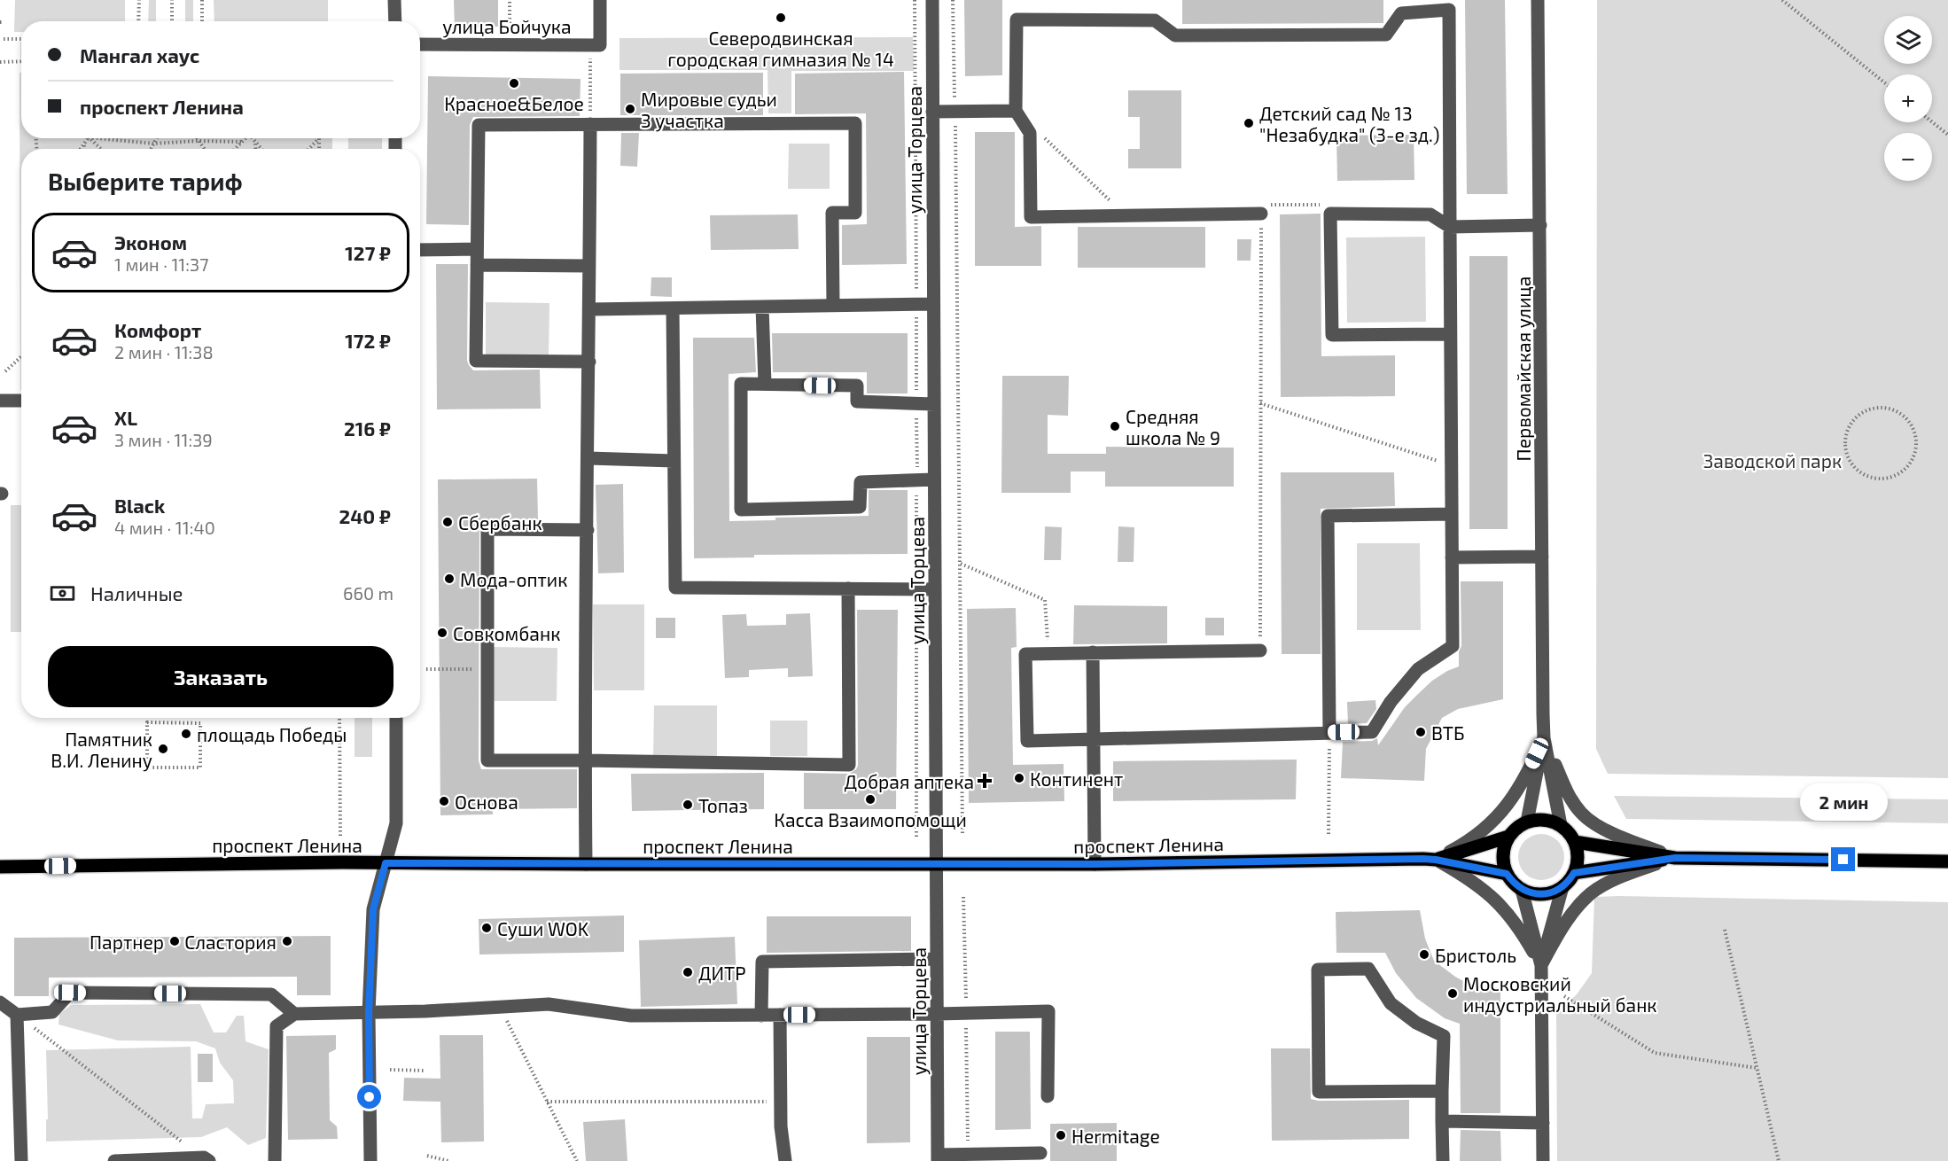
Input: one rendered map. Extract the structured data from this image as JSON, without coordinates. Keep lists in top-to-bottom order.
{
  "streets": {
    "main road": ["проспект Ленина"],
    "street": ["улица Бойчука", "улица Торцева", "Первомайская улица"]
  },
  "crossings": [
    ["улица Торцева", "проспект Ленина"]
  ],
  "parks": ["Заводской парк"],
  "places": {
    "other": [
      "Северодвинская городская гимназия № 14",
      "Красное&Белое",
      "Мировые судьи 3 участка",
      "Детский сад № 13 \"Незабудка\" (3-е зд.)",
      "Средняя школа № 9",
      "Сбербанк",
      "Мода-оптик",
      "Совкомбанк",
      "ВТБ",
      "площадь Победы",
      "Памятник В.И. Ленину",
      "Континент",
      "Касса Взаимопомощи",
      "Основа",
      "Топаз",
      "Суши WOK",
      "Партнер",
      "Сластория",
      "Бристоль",
      "ДИТР",
      "Московский индустриальный банк",
      "Hermitage"
    ],
    "health": ["Добрая аптека"]
  },
  "page": {
    "map_buttons": ["+", "−"],
    "banner": ["Мангал хаус", "проспект Ленина"],
    "heading": "Выберите тариф",
    "list": [
      {
        "name": "Эконом",
        "note": "1 мин · 11:37",
        "value": "127 ₽"
      },
      {
        "name": "Комфорт",
        "note": "2 мин · 11:38",
        "value": "172 ₽"
      },
      {
        "name": "XL",
        "note": "3 мин · 11:39",
        "value": "216 ₽"
      },
      {
        "name": "Black",
        "note": "4 мин · 11:40",
        "value": "240 ₽"
      }
    ],
    "pay": ["Наличные", "660 m"],
    "buttons": "Заказать",
    "bubble": "2 мин"
  }
}
